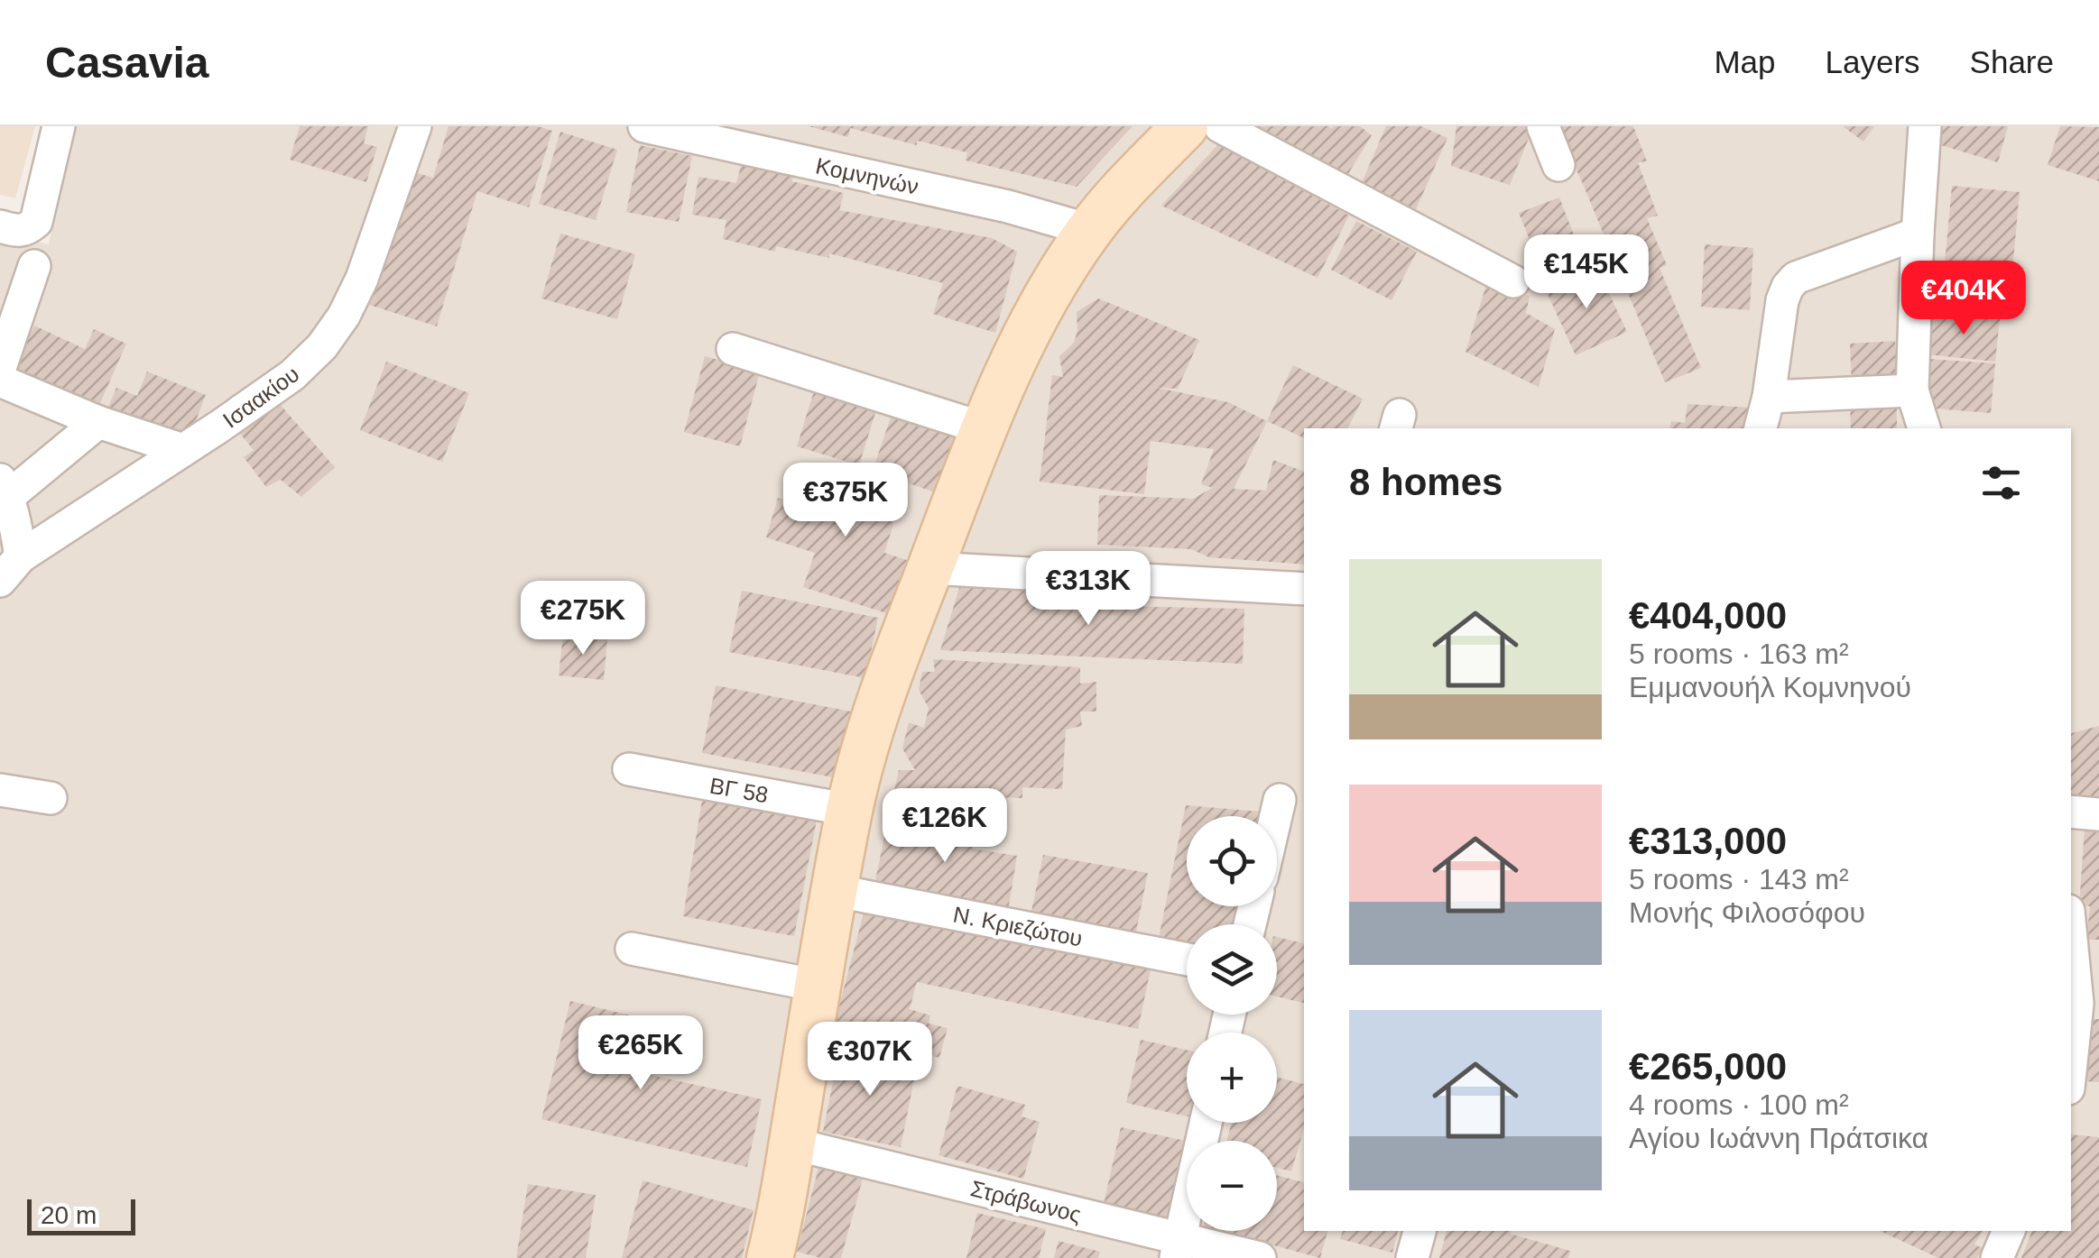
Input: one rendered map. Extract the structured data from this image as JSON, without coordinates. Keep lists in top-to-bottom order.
{
  "streets": {
    "street": [
      "Κομνηνών",
      "Ισαακίου",
      "ΒΓ 58",
      "Ν. Κριεζώτου",
      "Στράβωνος"
    ]
  },
  "scale_bar": "20 m",
  "page": {
    "header": "Casavia",
    "nav": ["Map", "Layers", "Share"],
    "price": [
      "€145K",
      "€404K",
      "€375K",
      "€313K",
      "€275K",
      "€126K",
      "€265K",
      "€307K"
    ],
    "heading": "8 homes",
    "list": [
      {
        "name": "€404,000",
        "note": "5 rooms · 163 m² · Εμμανουήλ Κομνηνού"
      },
      {
        "name": "€313,000",
        "note": "5 rooms · 143 m² · Μονής Φιλοσόφου"
      },
      {
        "name": "€265,000",
        "note": "4 rooms · 100 m² · Αγίου Ιωάννη Πράτσικα"
      }
    ],
    "map_buttons": ["+", "−"],
    "scale": "20 m"
  }
}
